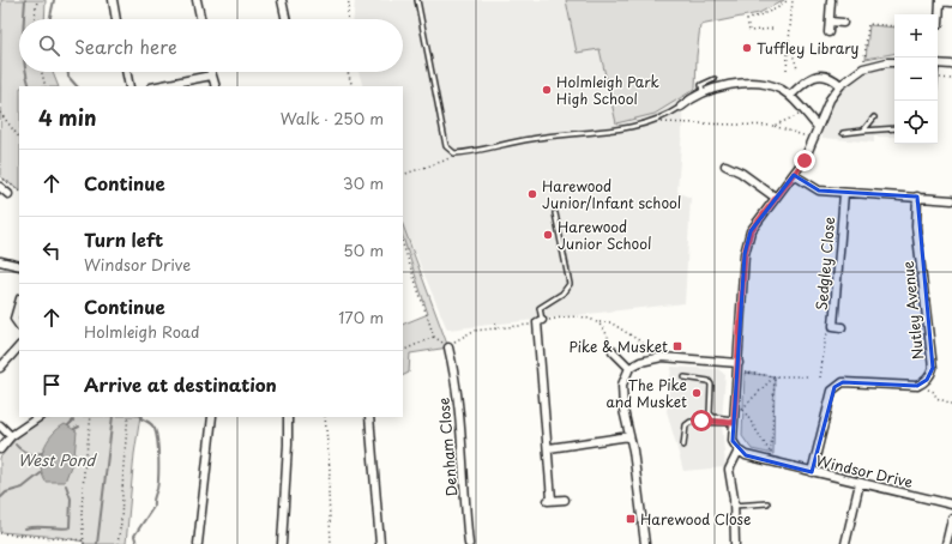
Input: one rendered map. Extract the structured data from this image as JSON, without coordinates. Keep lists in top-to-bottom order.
{
  "streets": {
    "street": [
      "Sedgley Close",
      "Nutley Avenue",
      "Denham Close",
      "Windsor Drive"
    ]
  },
  "water": ["West Pond"],
  "places": {
    "other": [
      "Tuffley Library",
      "Holmleigh Park High School",
      "Harewood Junior/Infant school",
      "Harewood Junior School",
      "The Pike and Musket"
    ],
    "transit": ["Pike & Musket", "Harewood Close"]
  },
  "page": {
    "map_buttons": ["+", "−"],
    "search": "Search here",
    "heading": ["4 min", "Walk · 250 m"],
    "list": [
      ["Continue", "30 m"],
      ["Turn left", "Windsor Drive", "50 m"],
      ["Continue", "Holmleigh Road", "170 m"],
      "Arrive at destination"
    ]
  }
}
